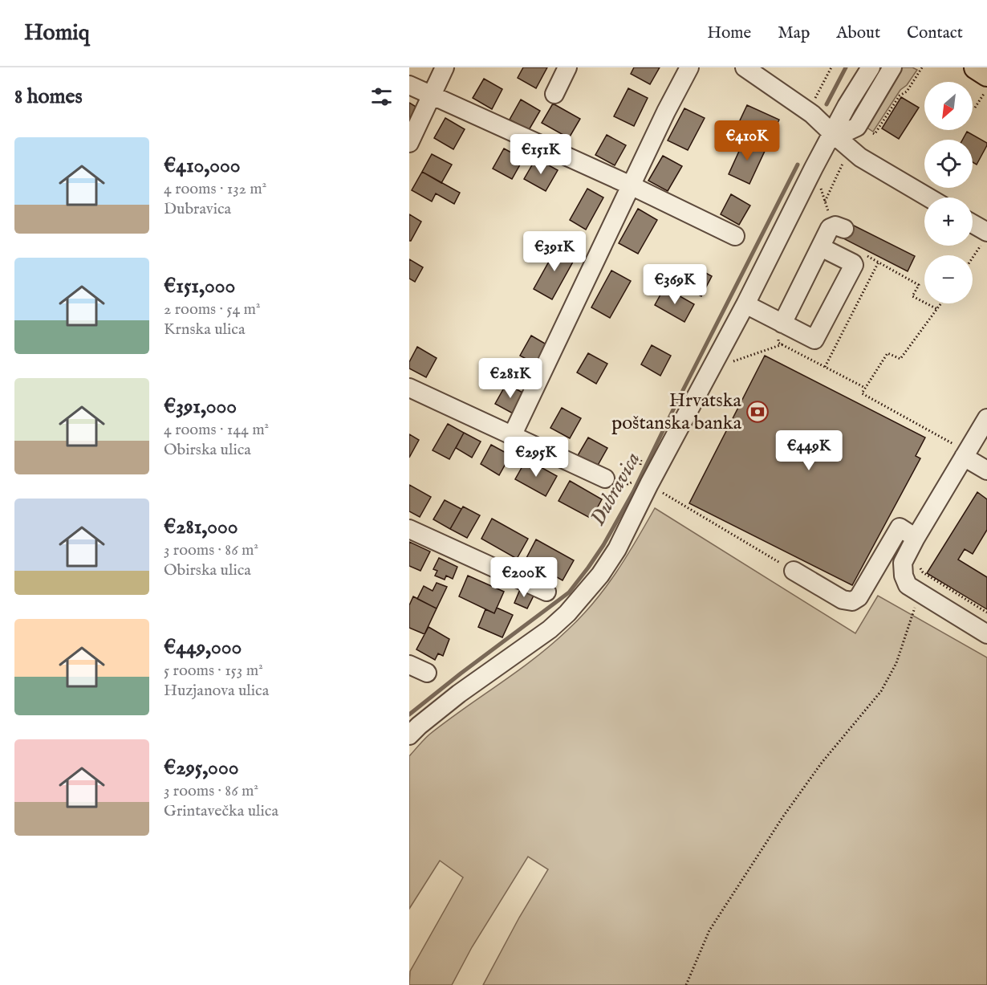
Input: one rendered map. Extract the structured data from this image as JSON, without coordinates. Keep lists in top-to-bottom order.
{
  "water": ["Dubravica"],
  "places": {
    "bank": ["Hrvatska poštanska banka"]
  },
  "north": "bottom left",
  "page": {
    "header": "Homiq",
    "nav": [
      "Home",
      "Map",
      "About",
      "Contact"
    ],
    "heading": "8 homes",
    "map_buttons": ["+", "−"],
    "price": [
      "€410K",
      "€151K",
      "€391K",
      "€369K",
      "€281K",
      "€449K",
      "€295K",
      "€200K"
    ],
    "list": [
      {
        "name": "€410,000",
        "note": "4 rooms · 132 m² · Dubravica"
      },
      {
        "name": "€151,000",
        "note": "2 rooms · 54 m² · Krnska ulica"
      },
      {
        "name": "€391,000",
        "note": "4 rooms · 144 m² · Obirska ulica"
      },
      {
        "name": "€281,000",
        "note": "3 rooms · 86 m² · Obirska ulica"
      },
      {
        "name": "€449,000",
        "note": "5 rooms · 153 m² · Huzjanova ulica"
      },
      {
        "name": "€295,000",
        "note": "3 rooms · 86 m² · Grintavečka ulica"
      }
    ]
  }
}
